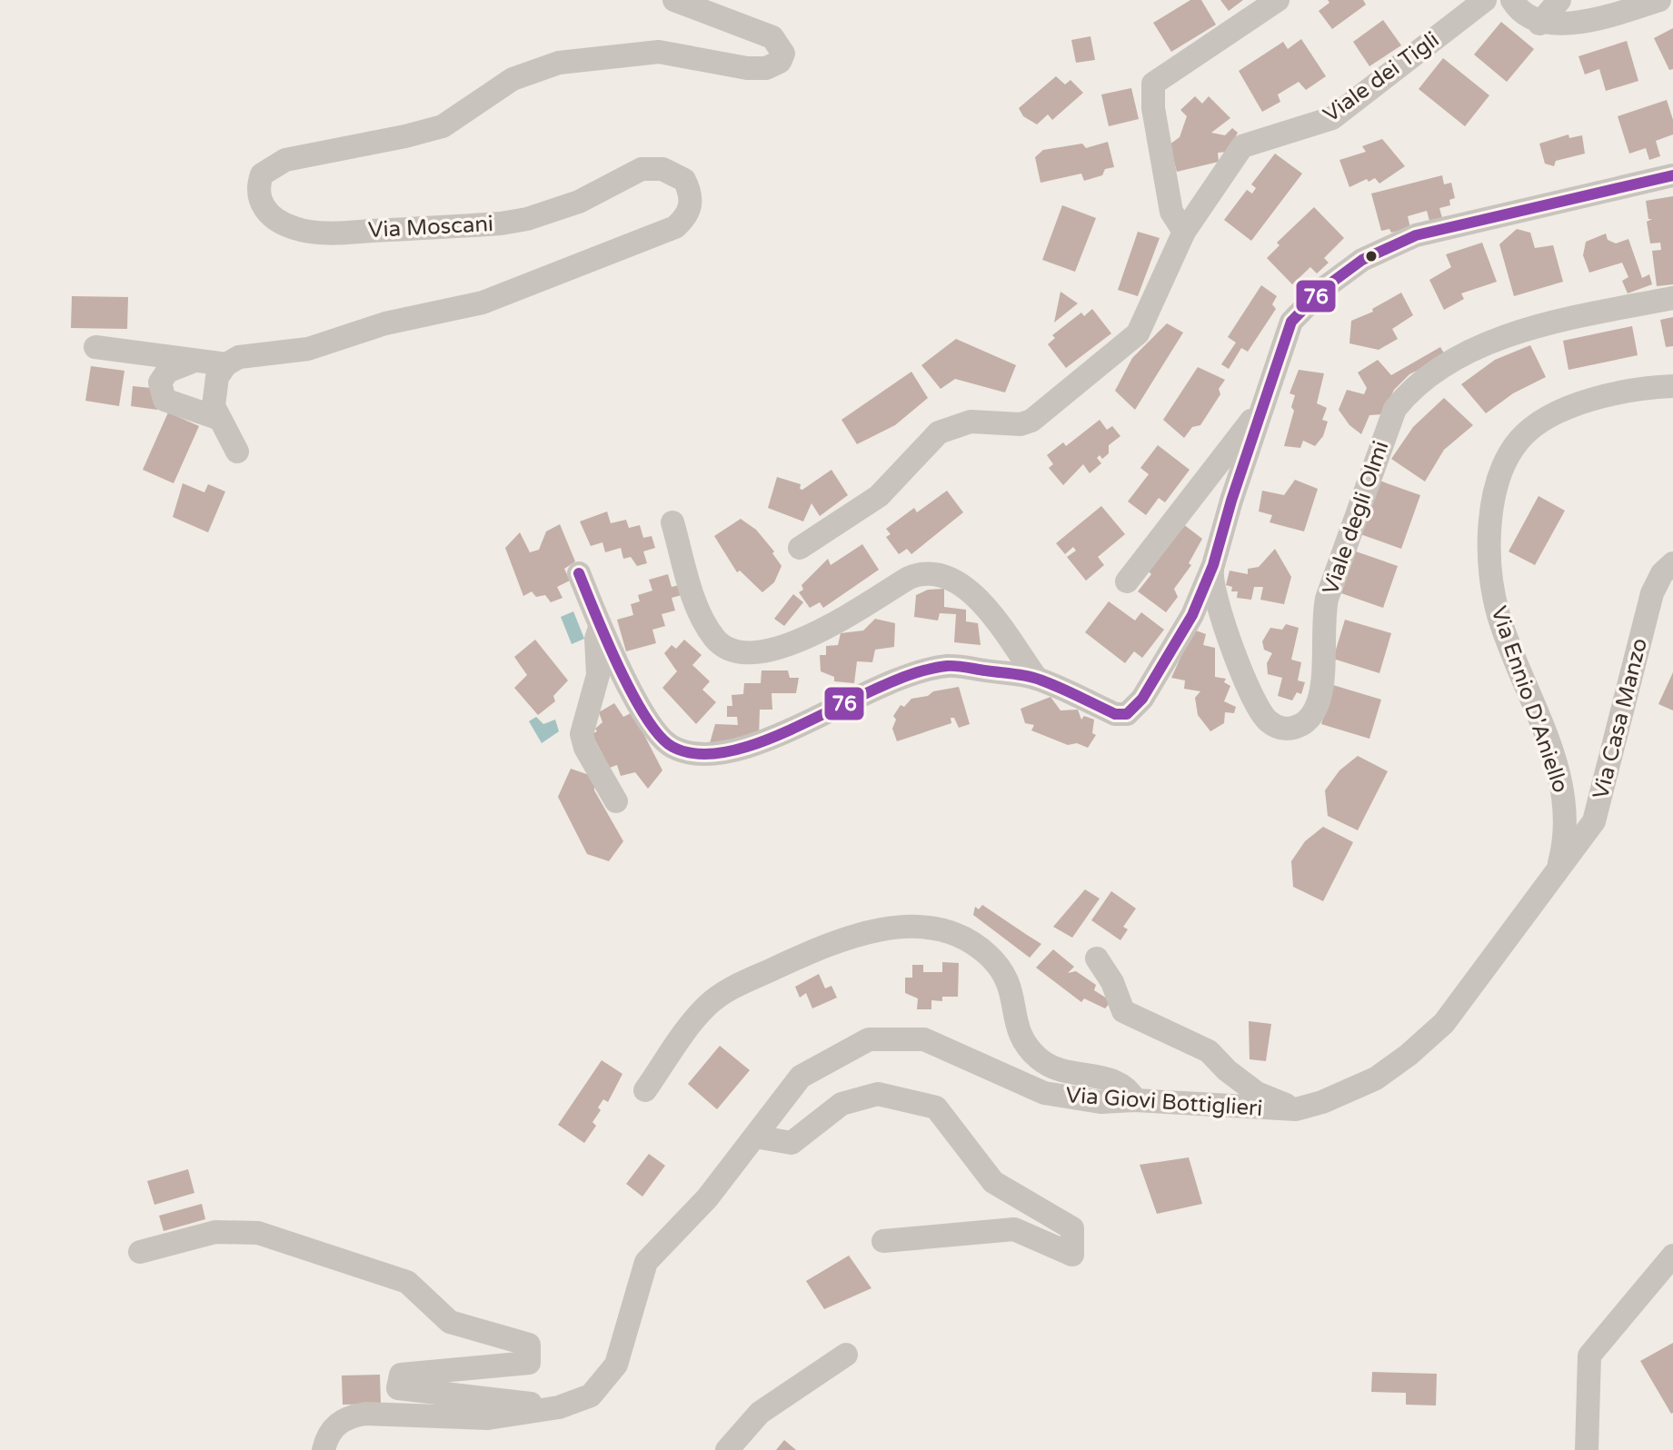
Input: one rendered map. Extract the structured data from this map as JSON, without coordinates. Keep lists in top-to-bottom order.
{
  "streets": {
    "street": [
      "Viale dei Tigli",
      "Via Moscani",
      "Viale degli Olmi",
      "Via Ennio D'Aniello",
      "Via Casa Manzo",
      "Via Giovi Bottiglieri"
    ]
  },
  "crossings": [
    ["Via Ennio D'Aniello", "Via Casa Manzo"],
    ["Via Ennio D'Aniello", "Via Giovi Bottiglieri"],
    ["Via Casa Manzo", "Via Giovi Bottiglieri"]
  ],
  "lines": ["transit line 76"]
}
